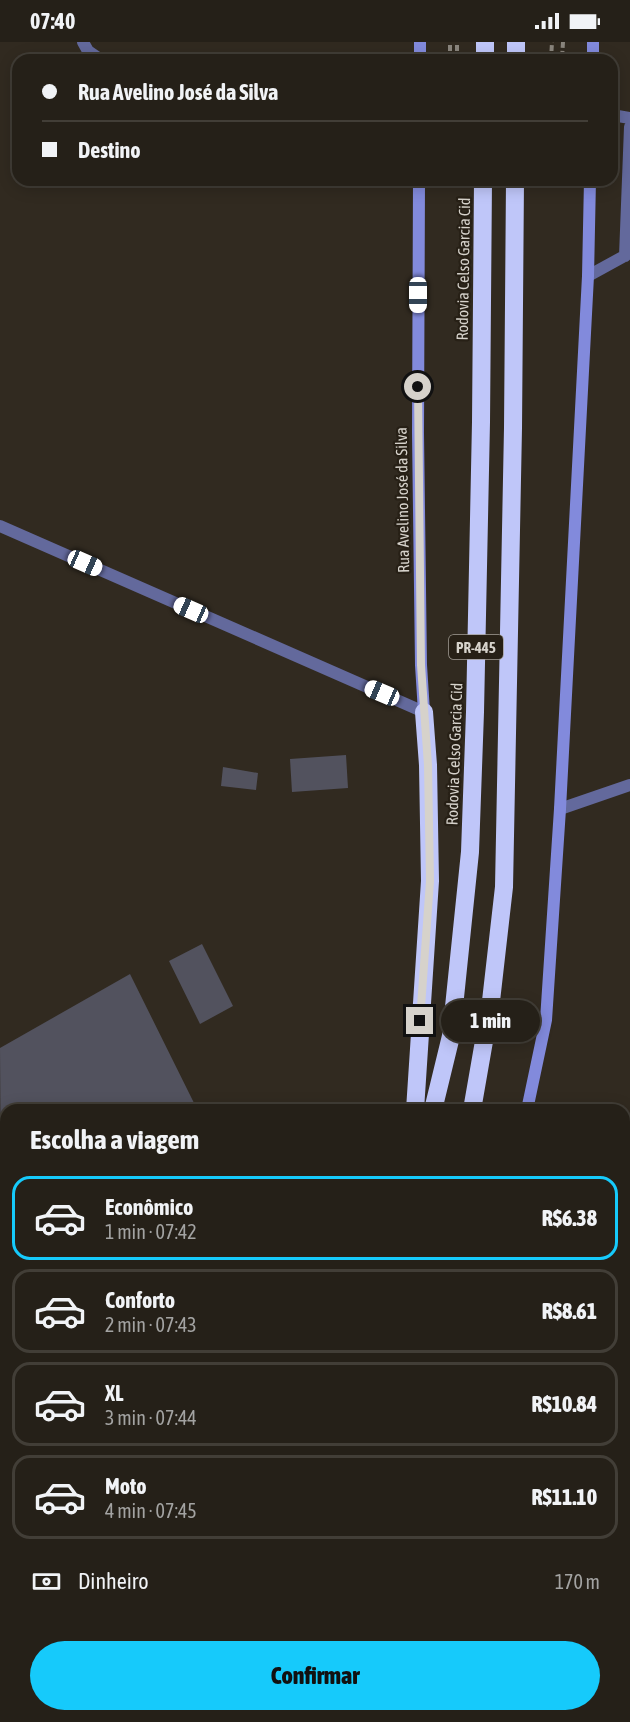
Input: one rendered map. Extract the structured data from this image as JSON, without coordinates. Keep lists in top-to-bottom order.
{
  "streets": {
    "highway": ["Rodovia Celso Garcia Cid", "PR-445"],
    "main road": ["Rua Avelino José da Silva"]
  },
  "page": {
    "status": "07:40",
    "banner": ["Rua Avelino José da Silva", "Destino"],
    "bubble": "1 min",
    "heading": "Escolha a viagem",
    "list": [
      {
        "name": "Econômico",
        "note": "1 min · 07:42",
        "value": "R$6.38"
      },
      {
        "name": "Conforto",
        "note": "2 min · 07:43",
        "value": "R$8.61"
      },
      {
        "name": "XL",
        "note": "3 min · 07:44",
        "value": "R$10.84"
      },
      {
        "name": "Moto",
        "note": "4 min · 07:45",
        "value": "R$11.10"
      }
    ],
    "pay": ["Dinheiro", "170 m"],
    "buttons": "Confirmar"
  }
}
